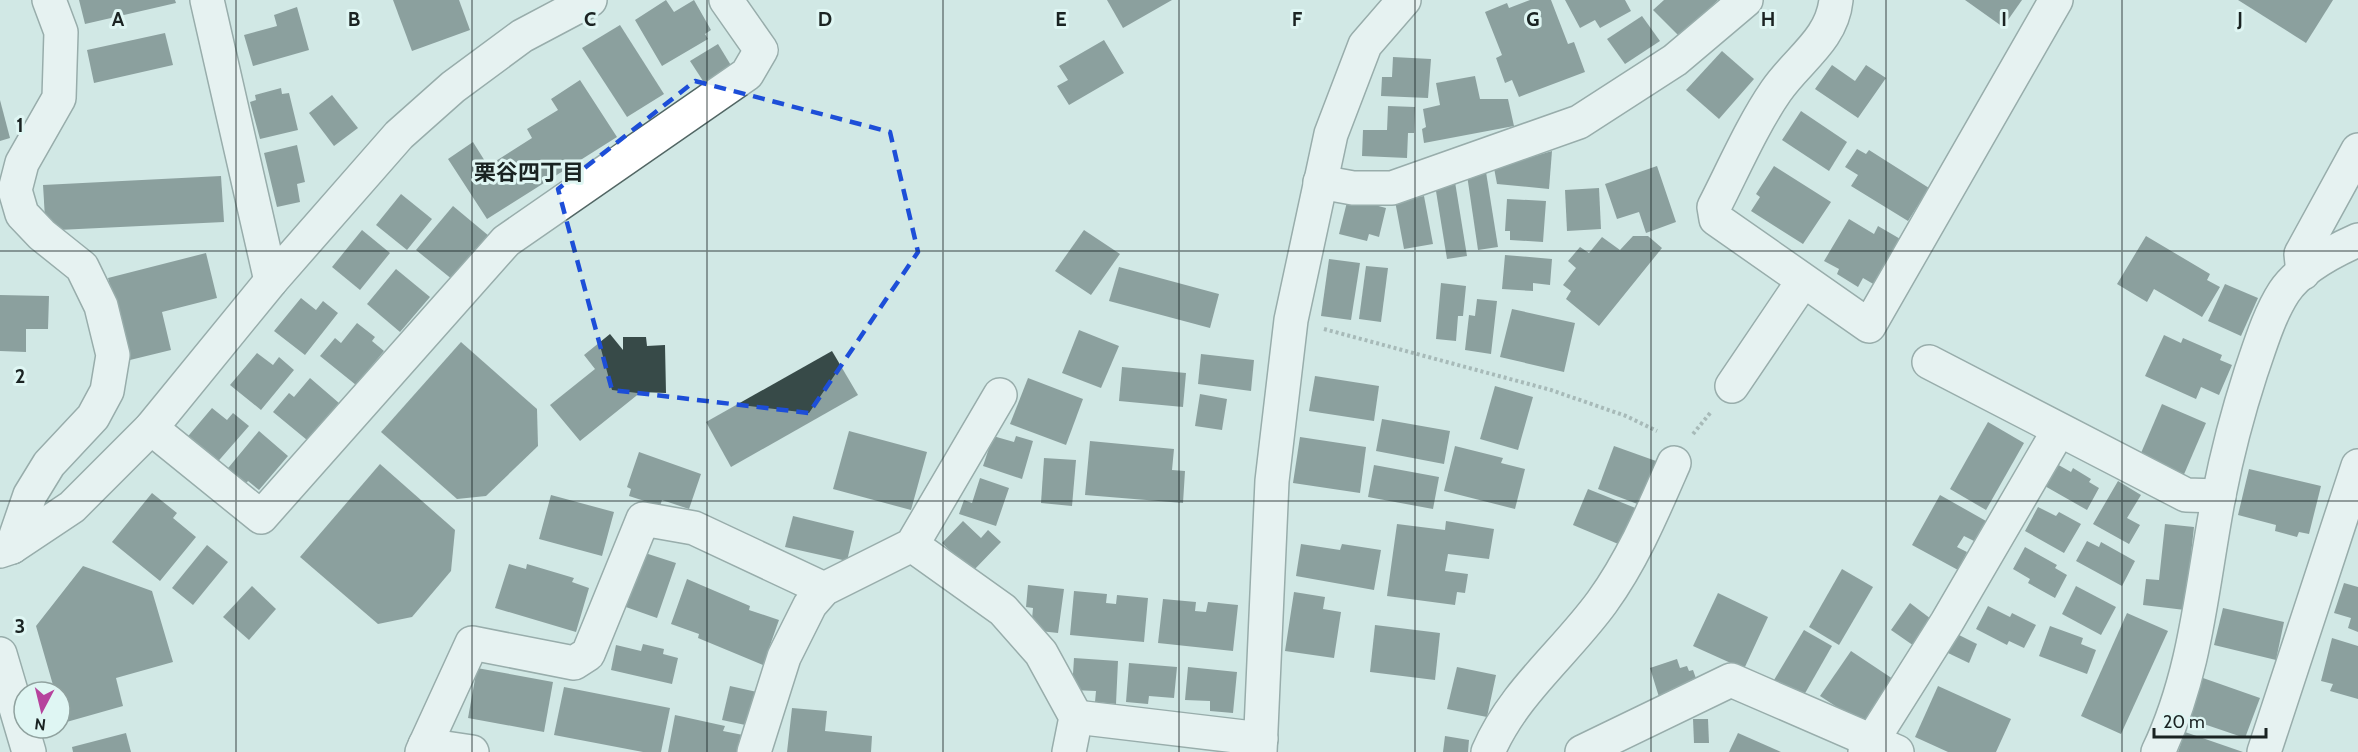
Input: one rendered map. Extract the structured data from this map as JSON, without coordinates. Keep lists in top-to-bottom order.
{
  "districts": ["栗谷四丁目"],
  "scale_bar": "20 m",
  "north": "bottom",
  "grid": {
    "columns": [
      "A",
      "B",
      "C",
      "D",
      "E",
      "F",
      "G",
      "H",
      "I",
      "J"
    ],
    "rows": ["1", "2", "3"]
  }
}
